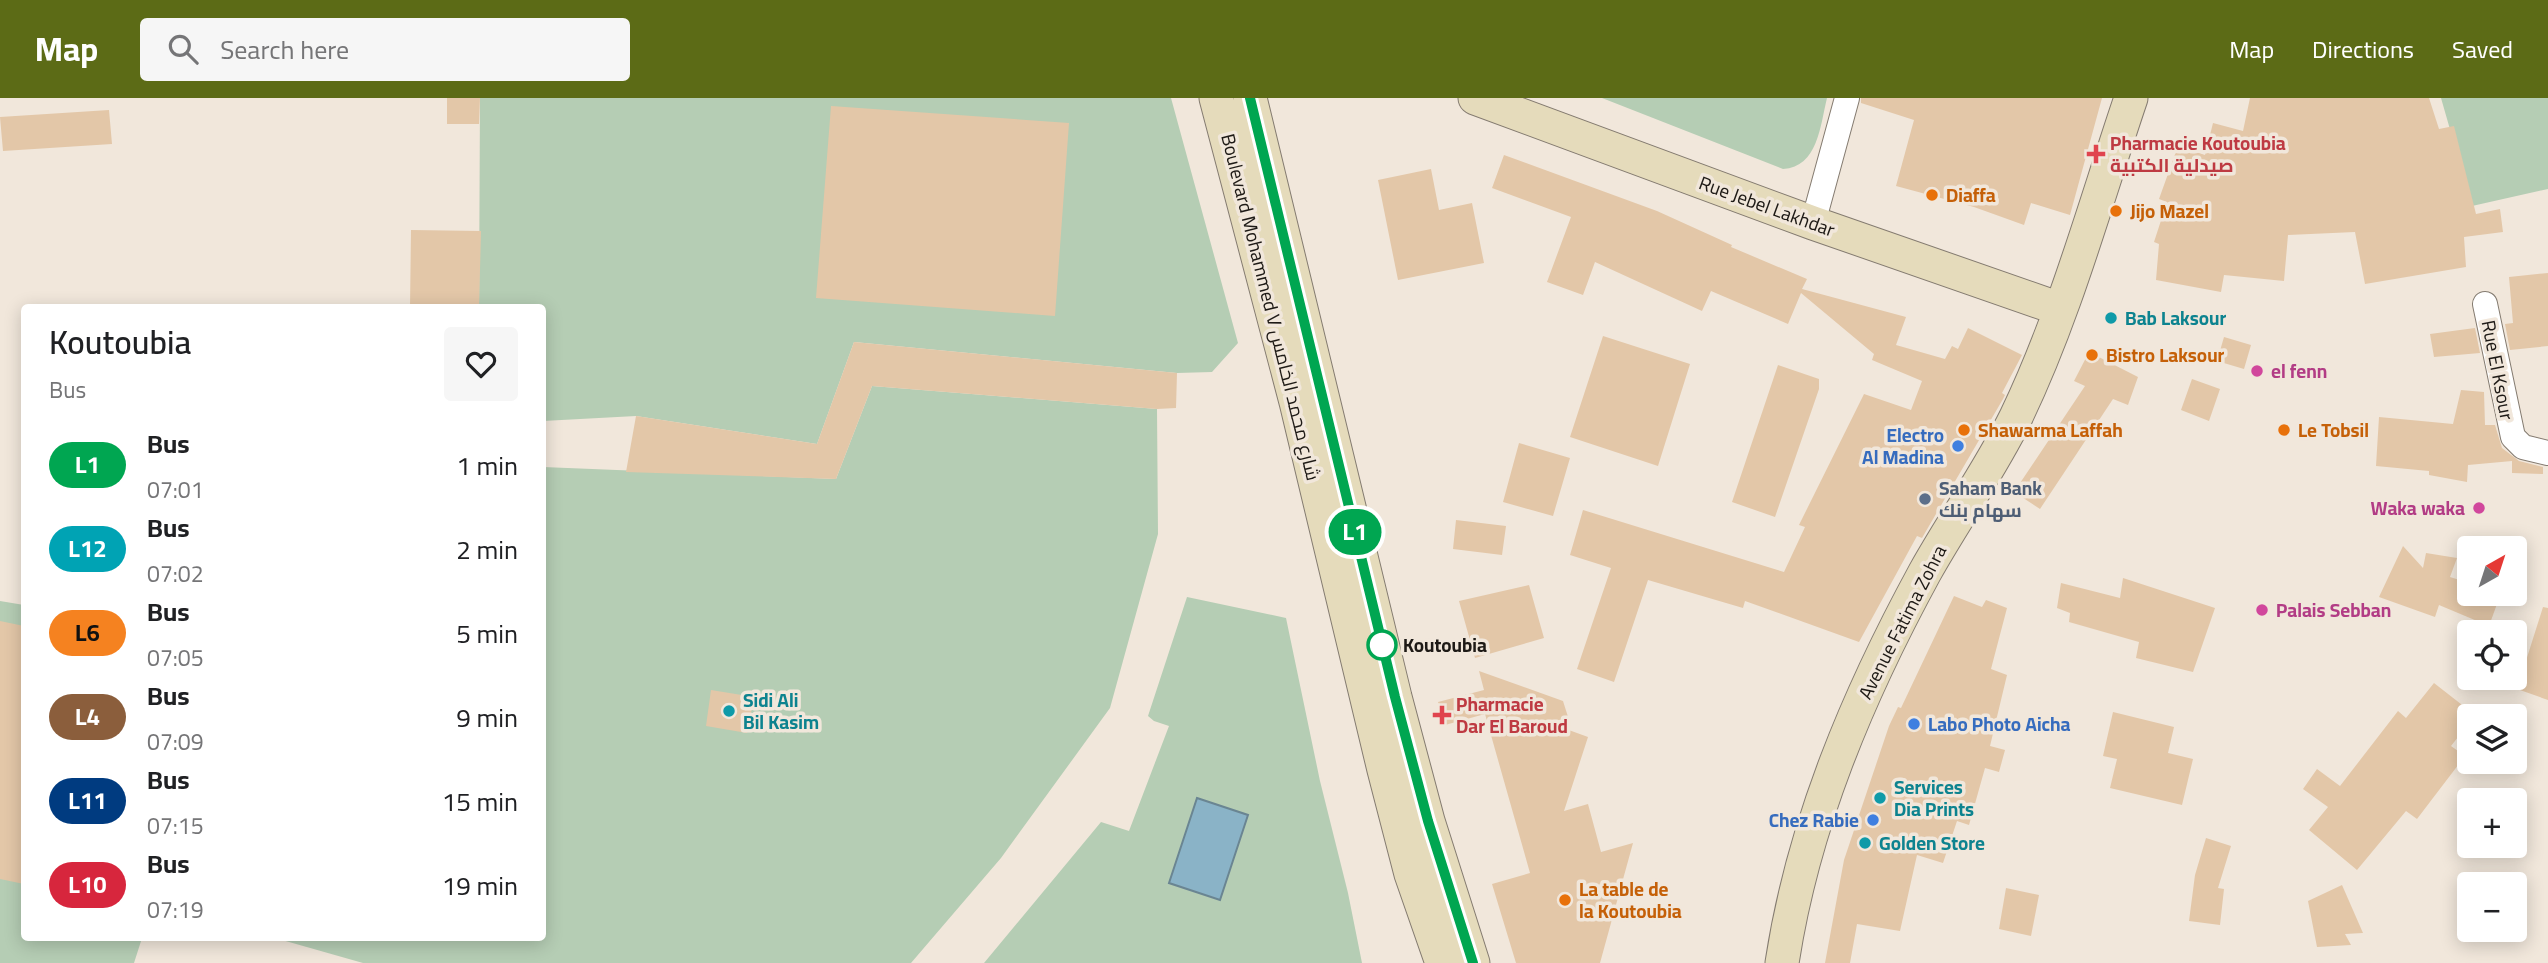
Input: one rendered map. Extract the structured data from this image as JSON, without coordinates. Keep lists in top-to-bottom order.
{
  "streets": {
    "main road": ["Rue Jebel Lakhdar", "Boulevard Mohammed V شارع محمد الخامس", "Avenue Fatima Zohra"],
    "street": ["Rue El Ksour"]
  },
  "crossings": [
    ["Rue Jebel Lakhdar", "Avenue Fatima Zohra"]
  ],
  "places": {
    "health": ["Pharmacie Koutoubia صيدلية الكتبية", "Pharmacie Dar El Baroud"],
    "other": [
      "Diaffa",
      "Jijo Mazel",
      "Bab Laksour",
      "Bistro Laksour",
      "el fenn",
      "Shawarma Laffah",
      "Le Tobsil",
      "Electro Al Madina",
      "Saham Bank سهام بنك",
      "Waka waka",
      "Palais Sebban",
      "Koutoubia",
      "Sidi Ali Bil Kasim",
      "Labo Photo Aicha",
      "Services Dia Prints",
      "Chez Rabie",
      "Golden Store",
      "La table de la Koutoubia"
    ]
  },
  "lines": ["bus line L1"],
  "north": "top right",
  "page": {
    "header": "Map",
    "search": "Search here",
    "nav": ["Map", "Directions", "Saved"],
    "on_map": "L1",
    "heading": ["Koutoubia", "Bus"],
    "list": [
      {
        "mark": "L1",
        "name": "Bus",
        "note": "07:01",
        "value": "1 min"
      },
      {
        "mark": "L12",
        "name": "Bus",
        "note": "07:02",
        "value": "2 min"
      },
      {
        "mark": "L6",
        "name": "Bus",
        "note": "07:05",
        "value": "5 min"
      },
      {
        "mark": "L4",
        "name": "Bus",
        "note": "07:09",
        "value": "9 min"
      },
      {
        "mark": "L11",
        "name": "Bus",
        "note": "07:15",
        "value": "15 min"
      },
      {
        "mark": "L10",
        "name": "Bus",
        "note": "07:19",
        "value": "19 min"
      }
    ],
    "map_buttons": ["+", "−"]
  }
}
